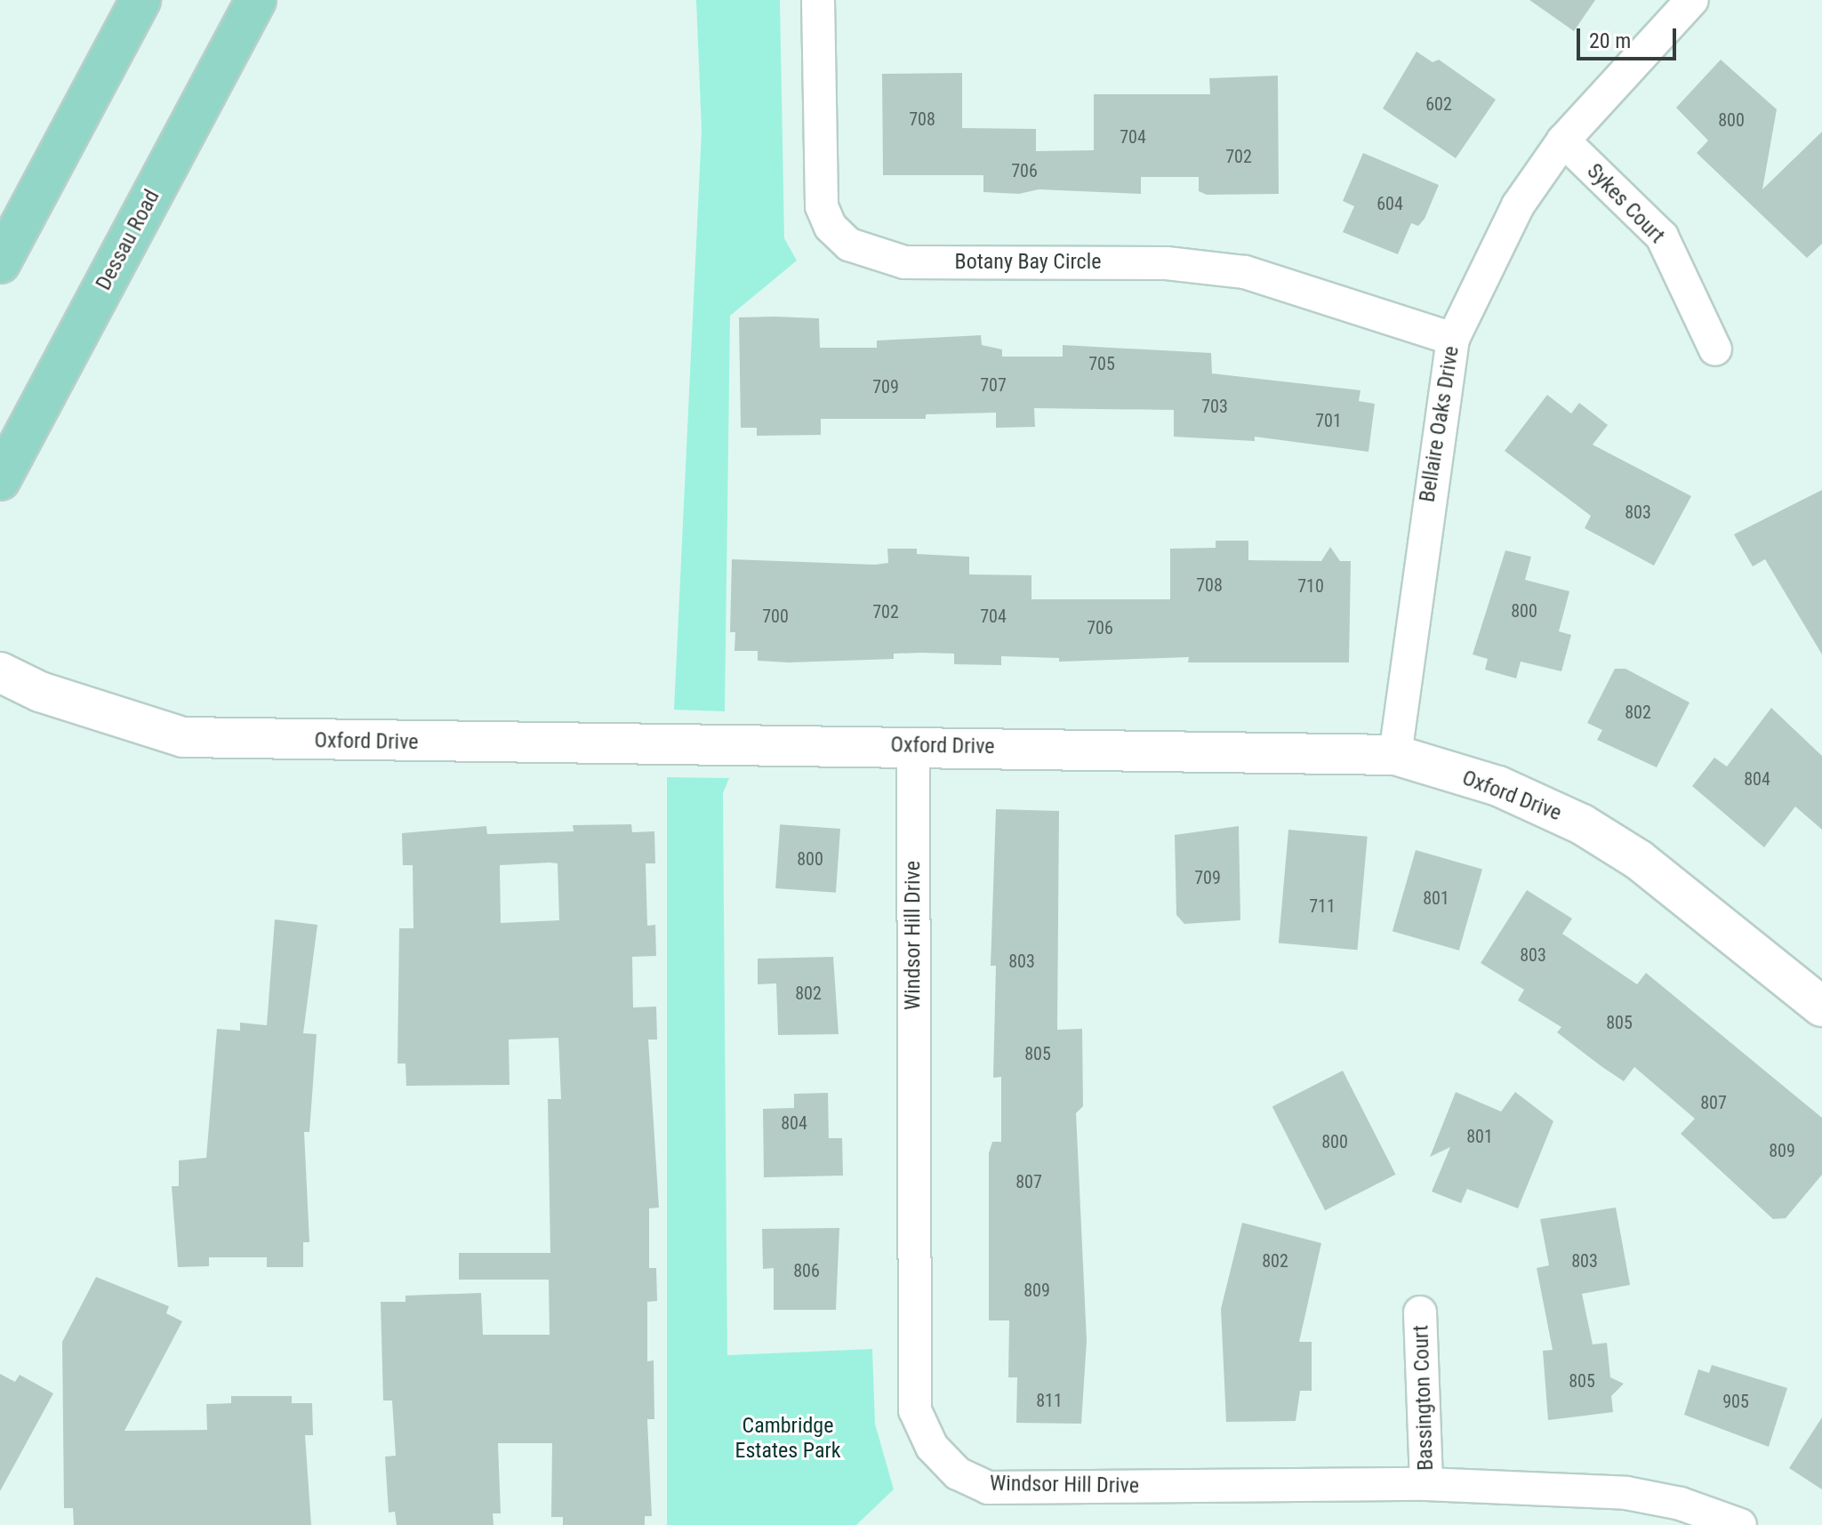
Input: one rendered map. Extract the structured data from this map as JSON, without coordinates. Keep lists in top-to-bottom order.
{
  "streets": {
    "main road": ["Dessau Road"],
    "street": [
      "Sykes Court",
      "Botany Bay Circle",
      "Bellaire Oaks Drive",
      "Oxford Drive",
      "Windsor Hill Drive",
      "Bassington Court"
    ]
  },
  "crossings": [
    ["Sykes Court", "Bellaire Oaks Drive"],
    ["Botany Bay Circle", "Bellaire Oaks Drive"],
    ["Bellaire Oaks Drive", "Oxford Drive"],
    ["Oxford Drive", "Windsor Hill Drive"],
    ["Windsor Hill Drive", "Bassington Court"]
  ],
  "parks": ["Cambridge Estates Park"],
  "house_numbers": [
    "602",
    "708",
    "800",
    "704",
    "702",
    "706",
    "604",
    "705",
    "707",
    "709",
    "703",
    "701",
    "803",
    "708",
    "710",
    "800",
    "702",
    "700",
    "704",
    "706",
    "802",
    "804",
    "800",
    "709",
    "801",
    "711",
    "803",
    "803",
    "802",
    "805",
    "805",
    "807",
    "804",
    "801",
    "800",
    "809",
    "807",
    "802",
    "803",
    "806",
    "809",
    "805",
    "811",
    "905"
  ],
  "scale_bar": "20 m"
}
